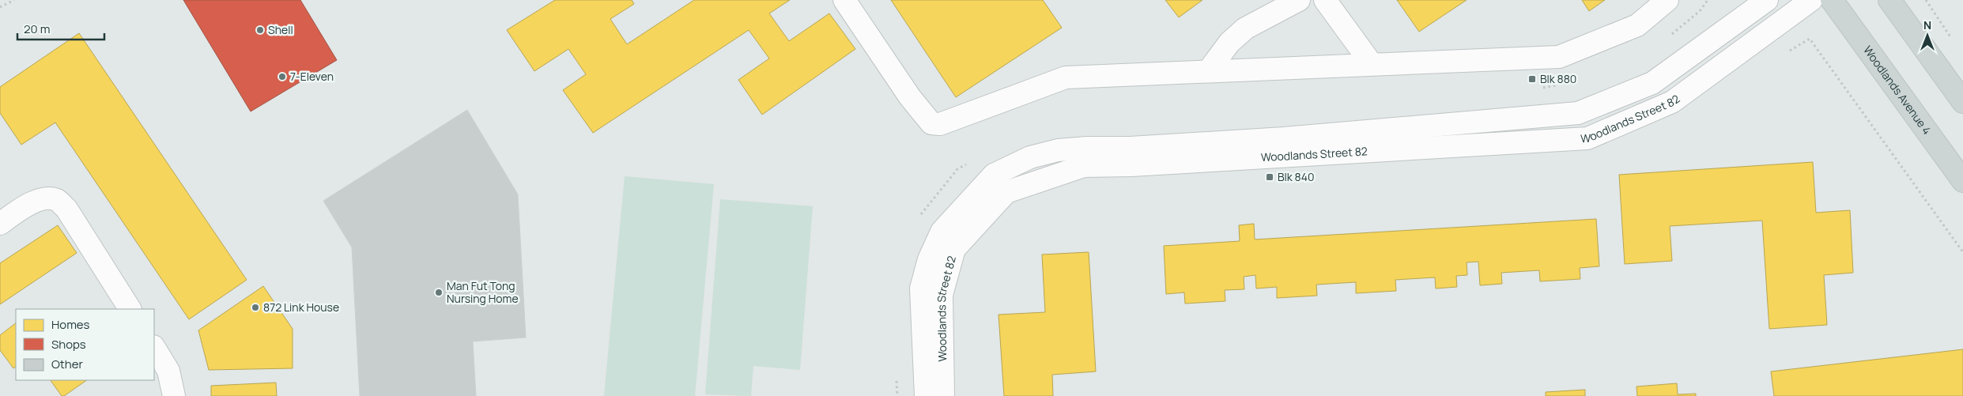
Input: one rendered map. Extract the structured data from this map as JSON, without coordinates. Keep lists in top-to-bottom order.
{
  "streets": {
    "main road": ["Woodlands Avenue 4"],
    "street": ["Woodlands Street 82"]
  },
  "places": {
    "other": [
      "Shell",
      "7-Eleven",
      "Man Fut Tong Nursing Home",
      "872 Link House"
    ],
    "transit": ["Blk 880", "Blk 840"]
  },
  "legend": ["Homes", "Shops", "Other"],
  "scale_bar": "20 m",
  "north": "top"
}
